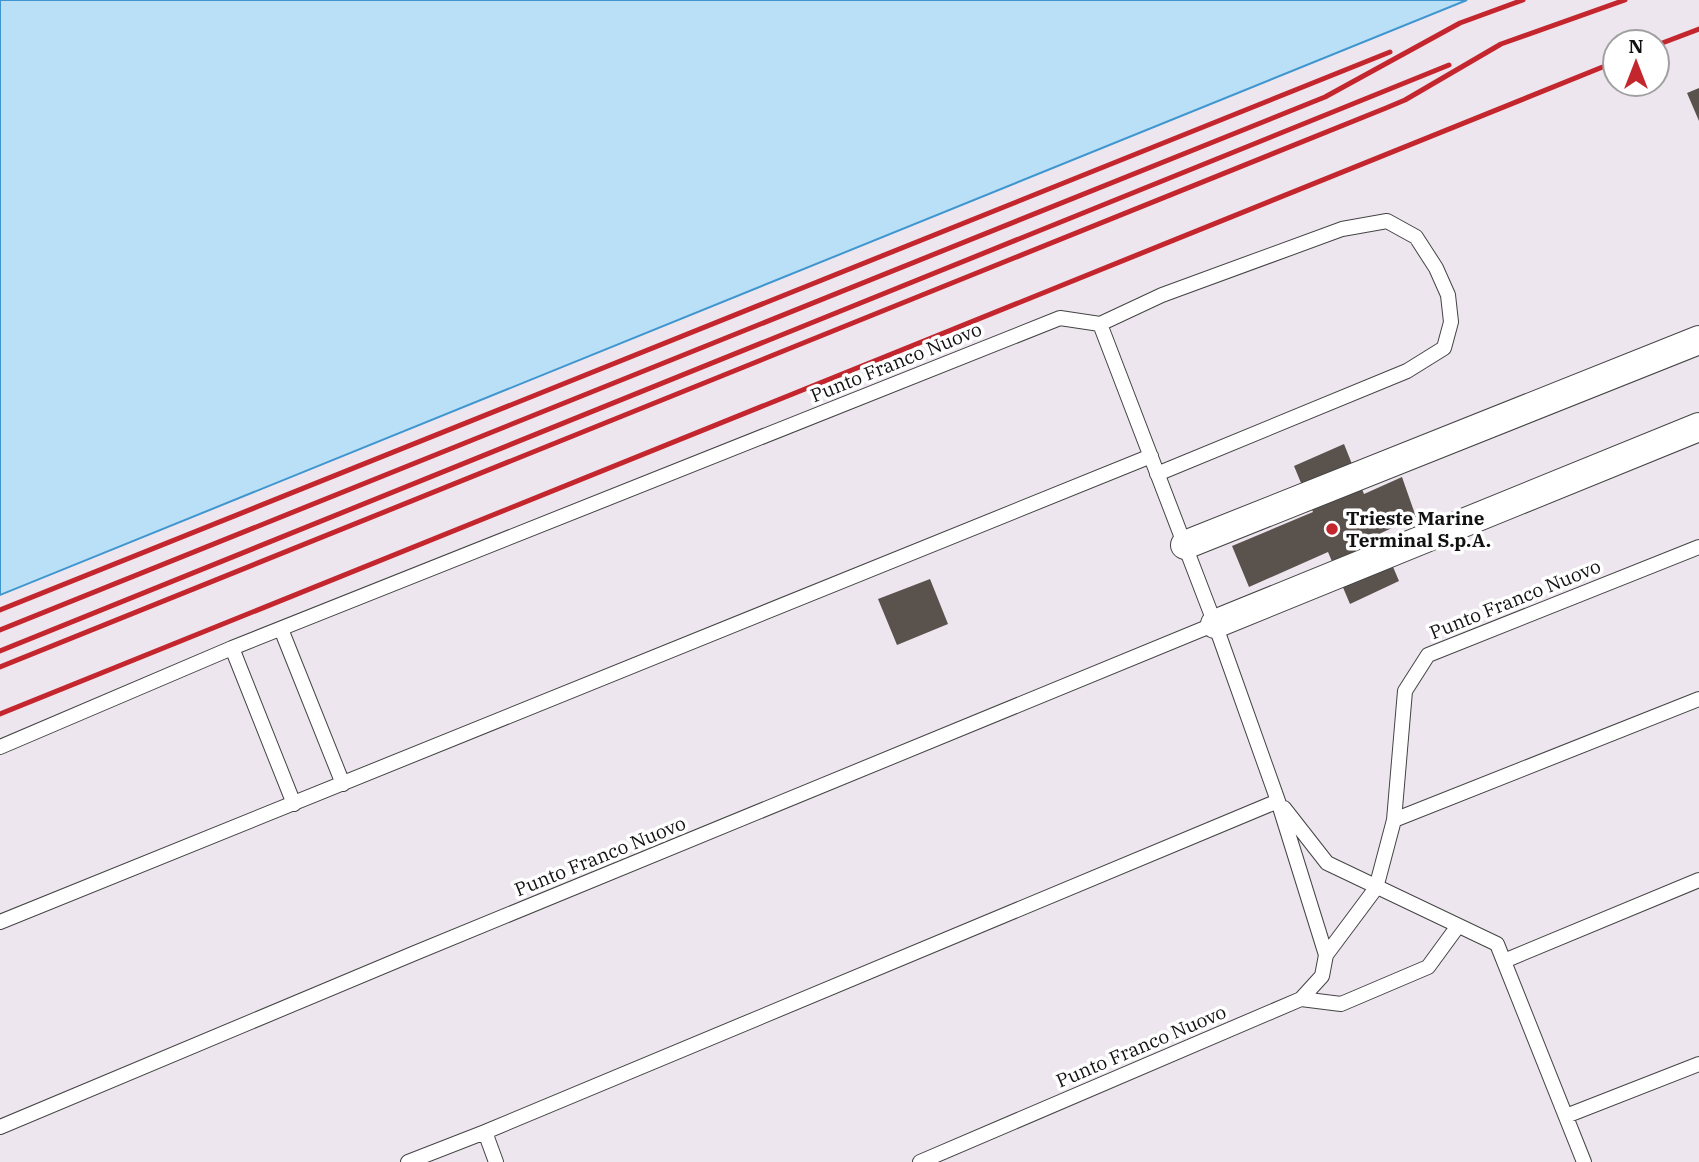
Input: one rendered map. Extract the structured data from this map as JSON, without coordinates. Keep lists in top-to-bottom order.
{
  "streets": {
    "lane": ["Punto Franco Nuovo"]
  },
  "places": ["Trieste Marine Terminal S.p.A."],
  "north": "top"
}
